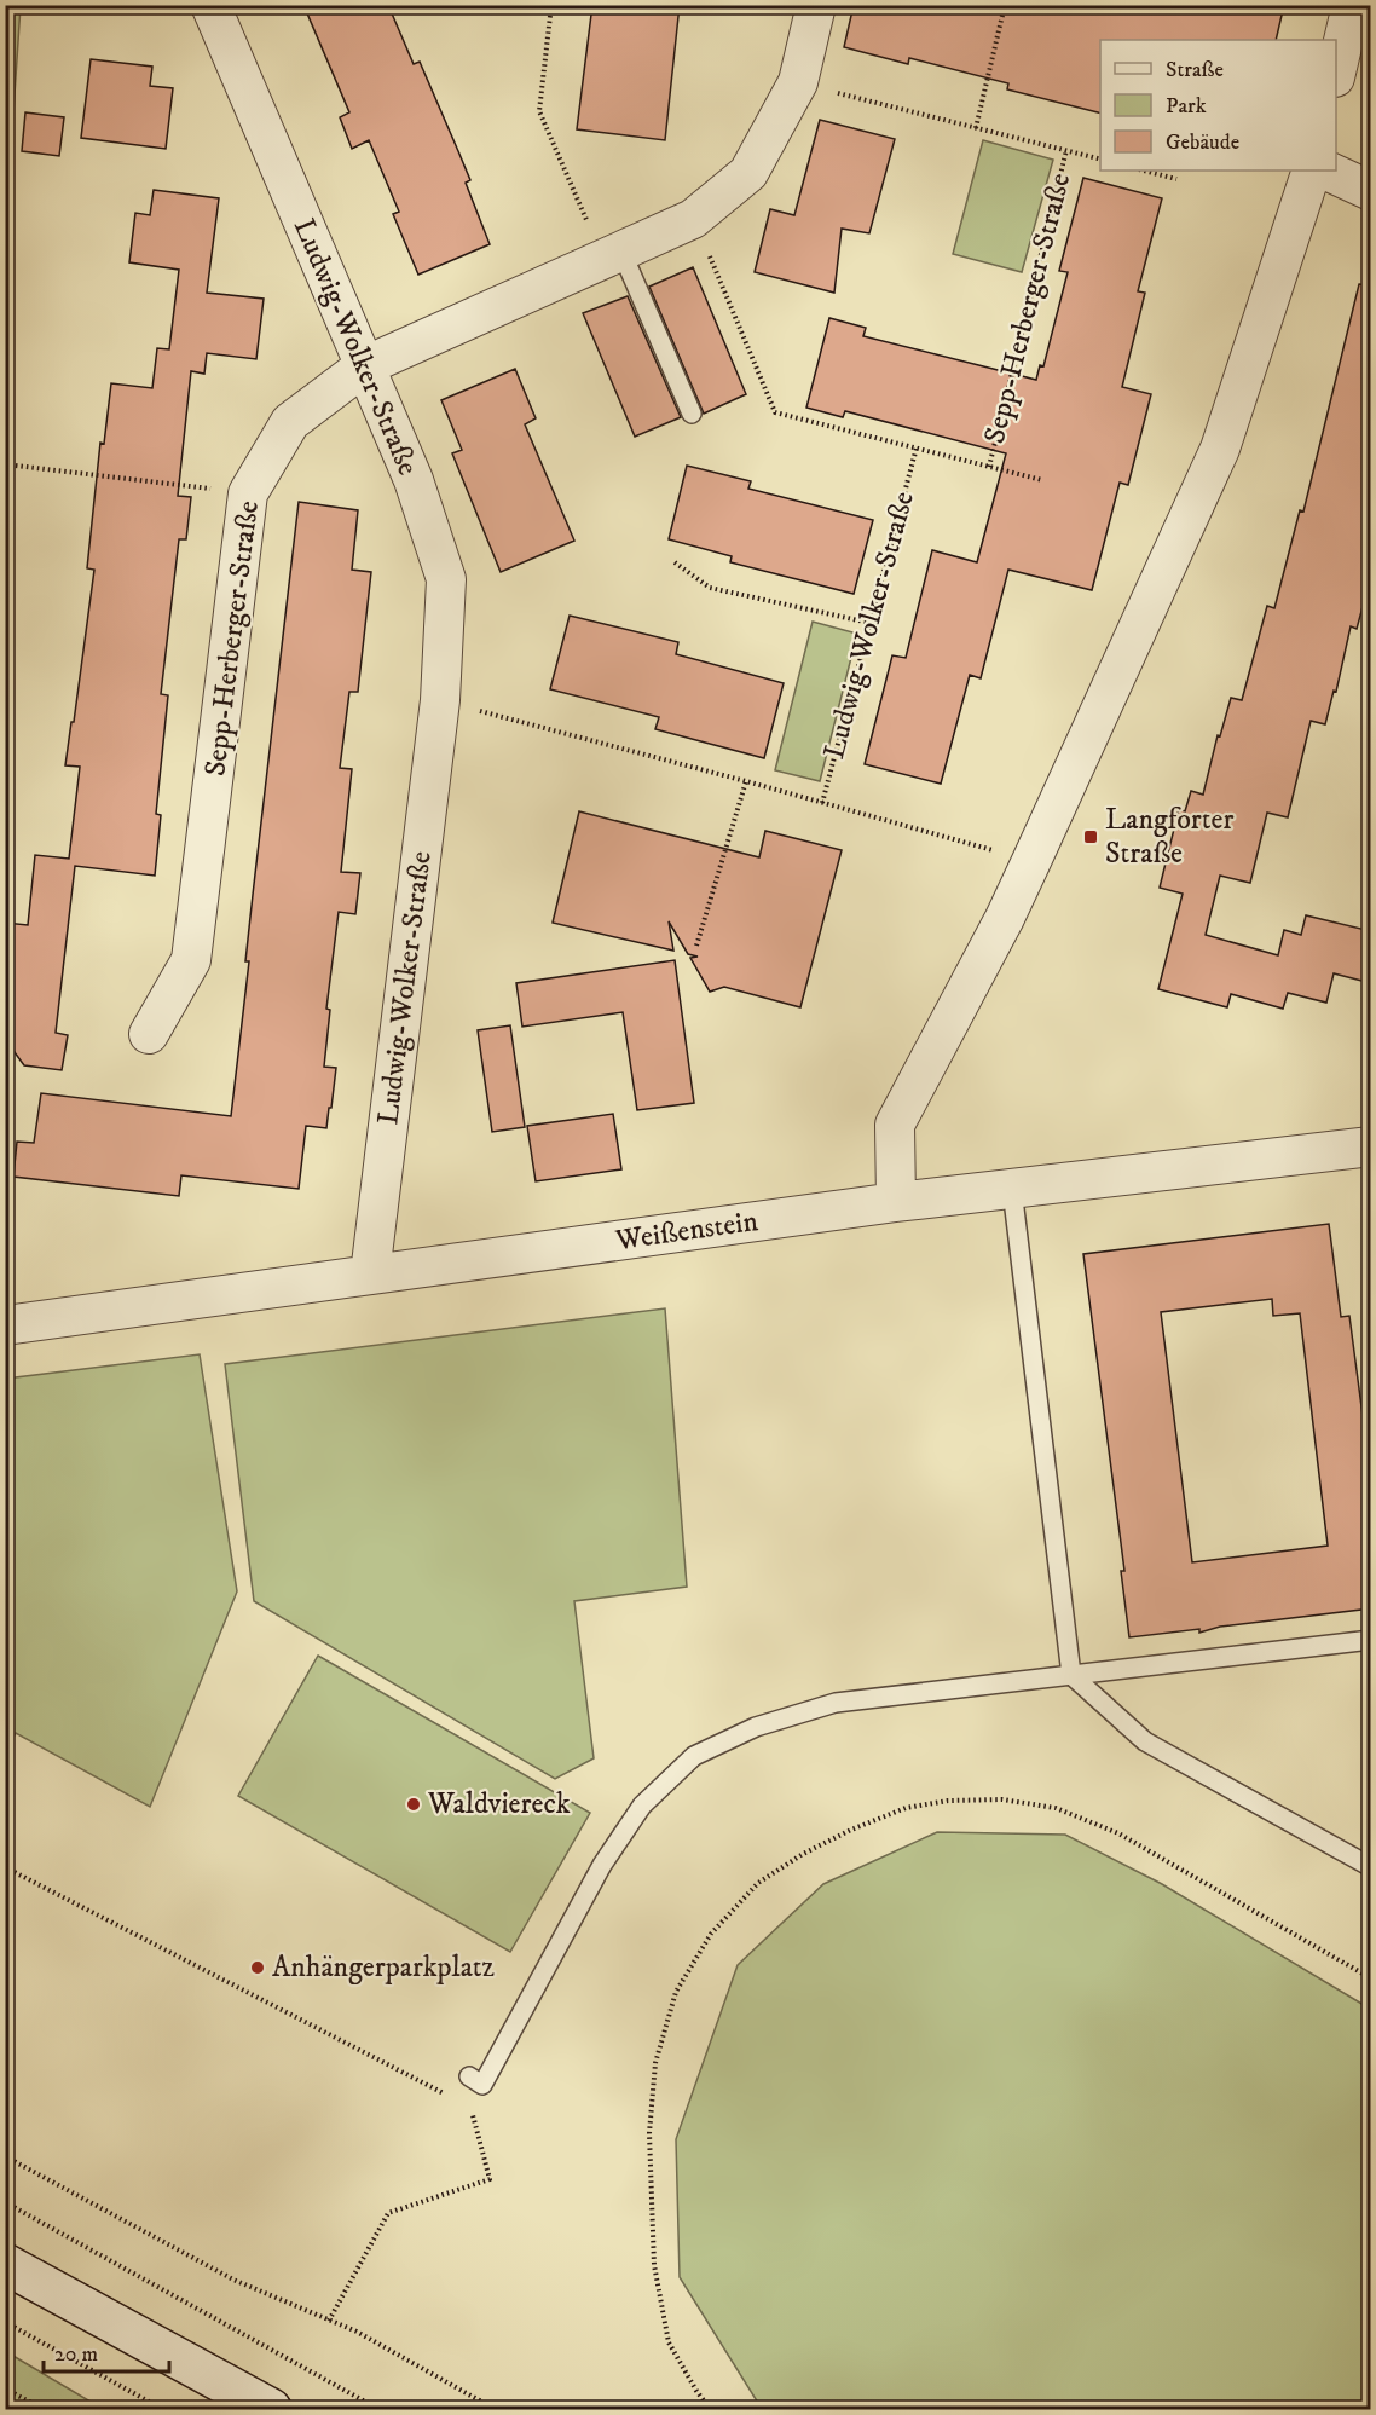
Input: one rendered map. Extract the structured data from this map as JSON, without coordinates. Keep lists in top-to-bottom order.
{
  "streets": {
    "street": ["Sepp-Herberger-Straße", "Ludwig-Wolker-Straße", "Weißenstein"]
  },
  "crossings": [
    ["Sepp-Herberger-Straße", "Ludwig-Wolker-Straße"],
    ["Ludwig-Wolker-Straße", "Weißenstein"]
  ],
  "places": {
    "transit": ["Langforter Straße"],
    "other": ["Waldviereck", "Anhängerparkplatz"]
  },
  "legend": ["Straße", "Park", "Gebäude"],
  "scale_bar": "20 m"
}
